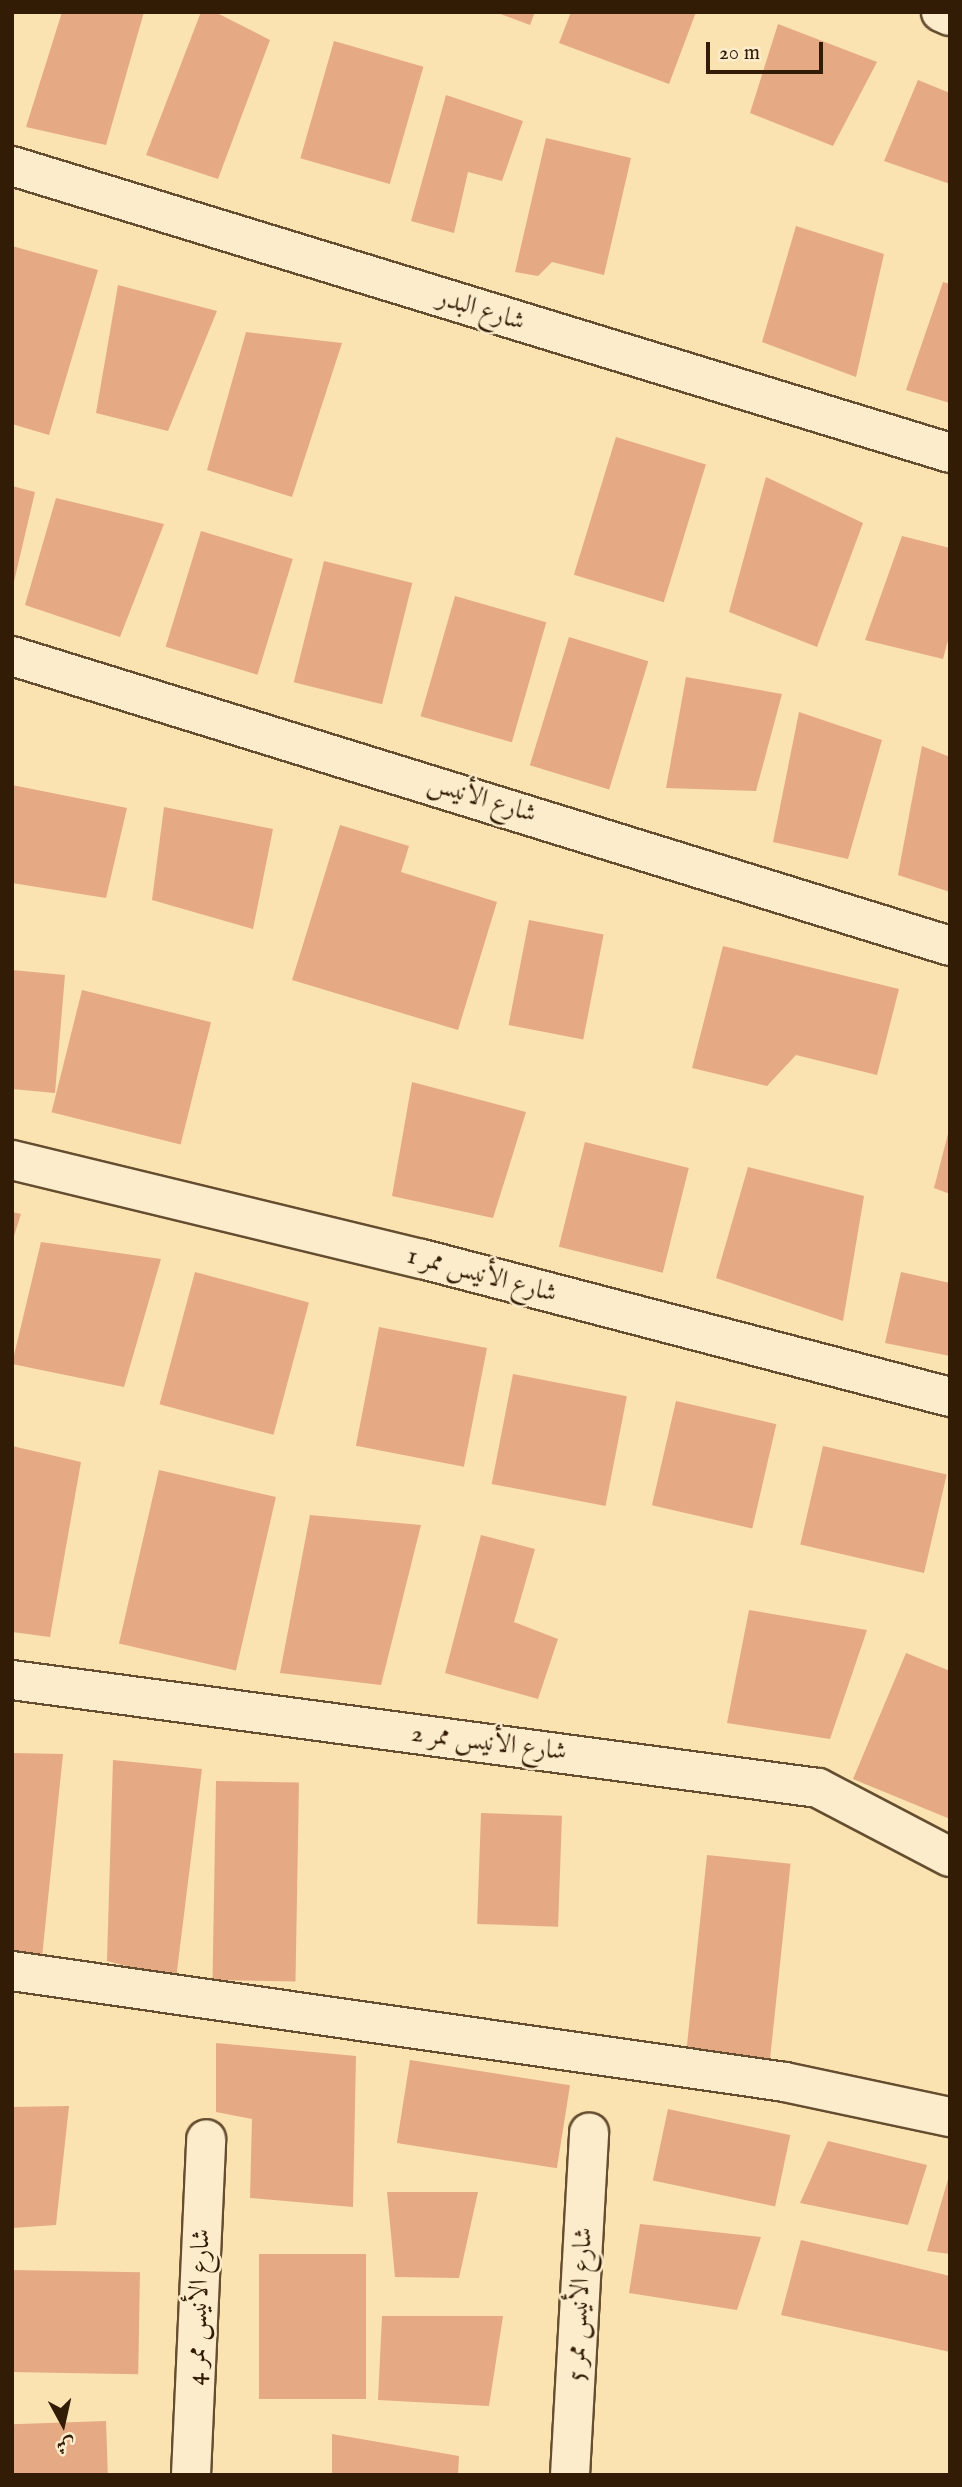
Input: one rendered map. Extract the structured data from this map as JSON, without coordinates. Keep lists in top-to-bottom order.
{
  "streets": {
    "street": [
      "شارع البدر",
      "شارع الأنيس",
      "شارع الأنيس ممر 1",
      "شارع الأنيس ممر 2",
      "شارع الأنيس ممر 5",
      "شارع الأنيس ممر 4"
    ]
  },
  "scale_bar": "20 m",
  "north": "bottom"
}
